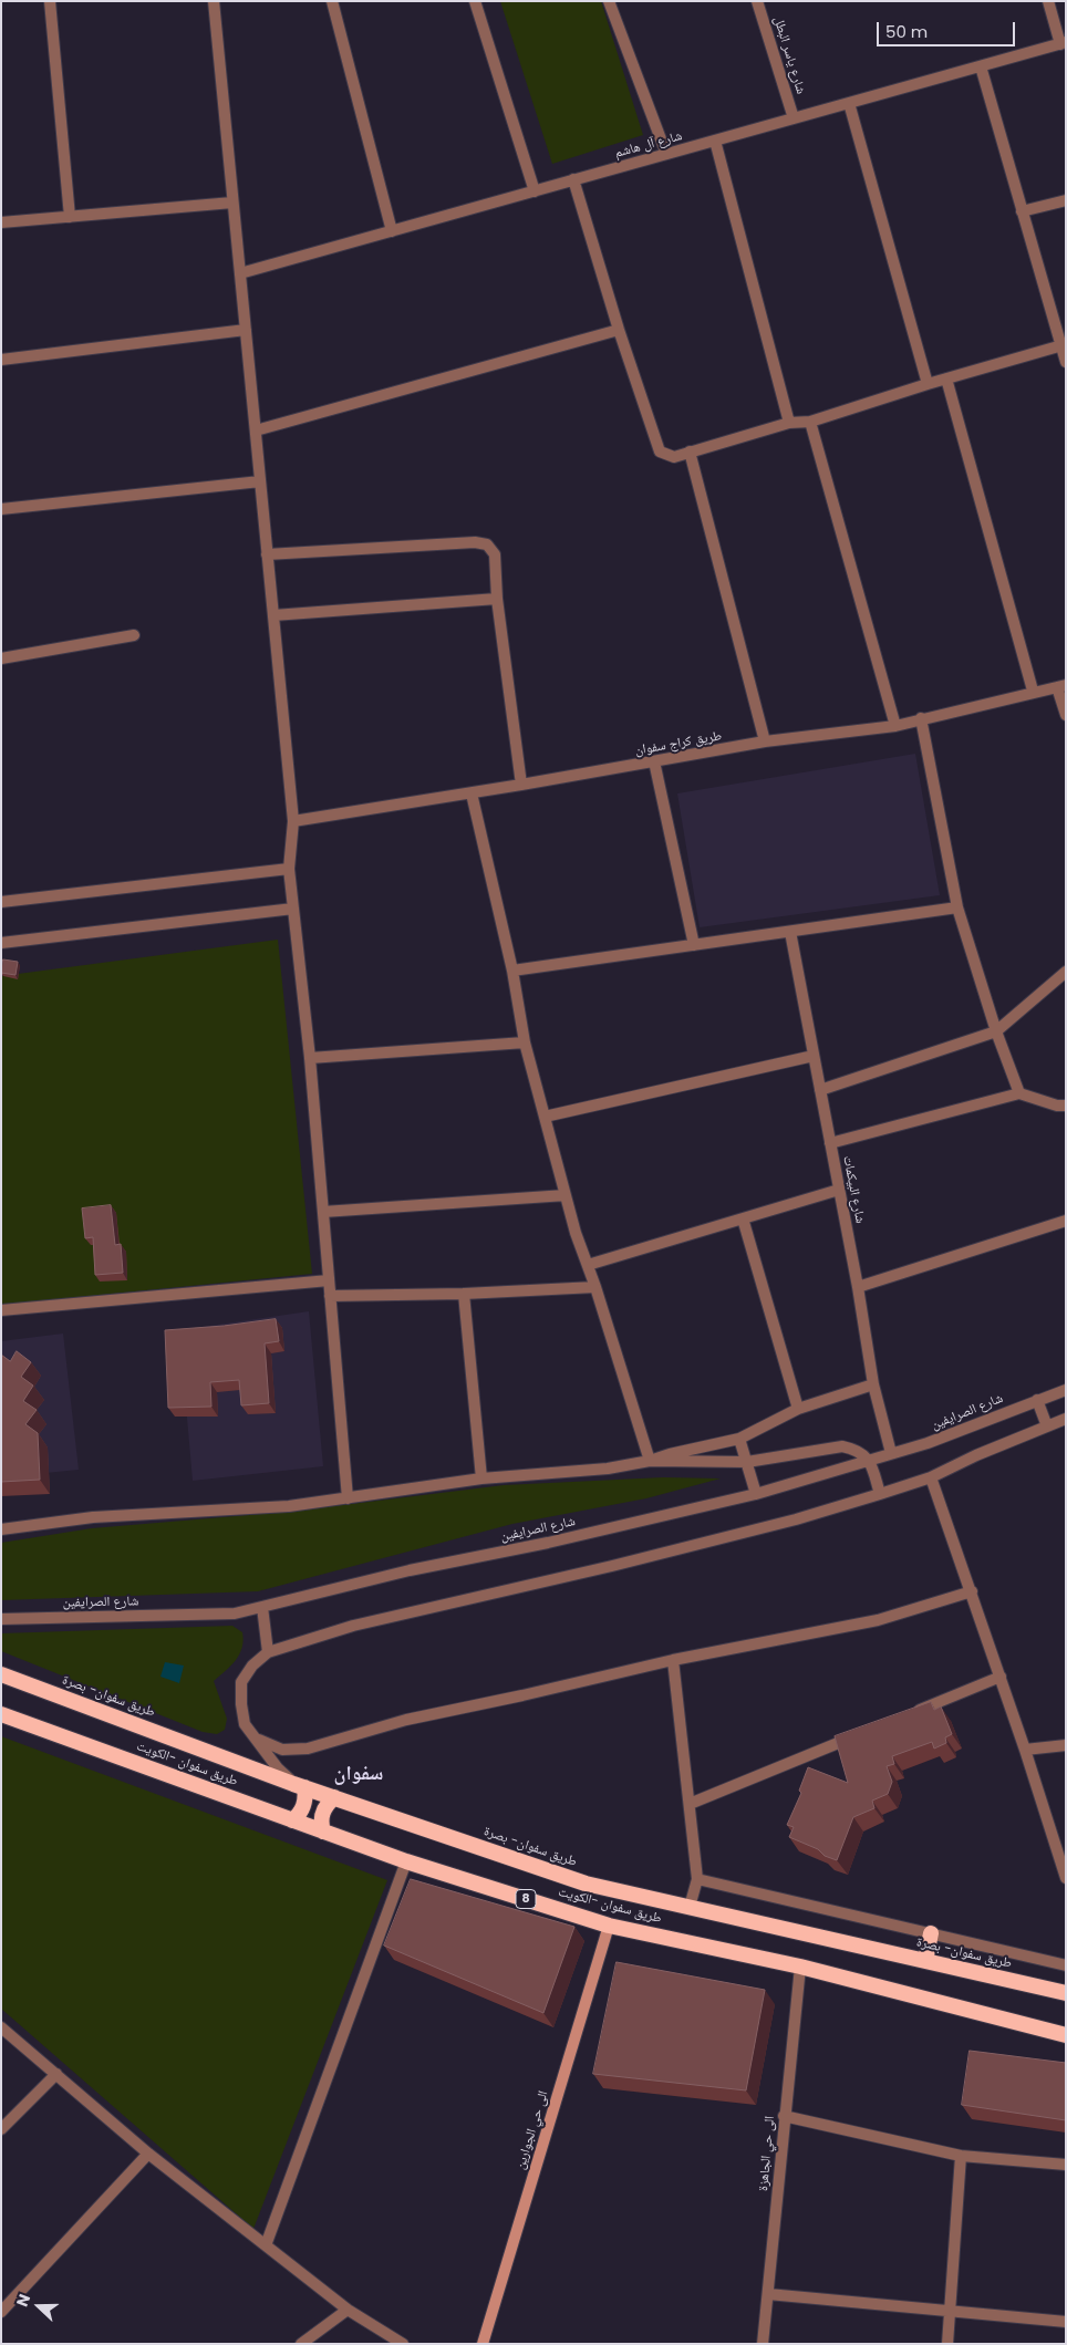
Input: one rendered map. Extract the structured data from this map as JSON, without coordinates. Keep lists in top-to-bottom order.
{
  "streets": {
    "highway": ["طريق سفوان- بصرة", "طريق سفوان -الكويت", "8"],
    "main road": ["الى حي الجوارين"],
    "street": [
      "شارع ياسر البطل",
      "شارع آل هاشم",
      "طريق كراج سفوان",
      "شارع البيكمات",
      "شارع الصرايفين",
      "الى حي الجاهزة"
    ]
  },
  "crossings": [
    ["شارع ياسر البطل", "شارع آل هاشم"],
    ["شارع البيكمات", "شارع الصرايفين"],
    ["طريق سفوان -الكويت", "الى حي الجوارين"],
    ["طريق سفوان -الكويت", "الى حي الجاهزة"]
  ],
  "districts": ["سفوان"],
  "scale_bar": "50 m",
  "north": "left"
}
